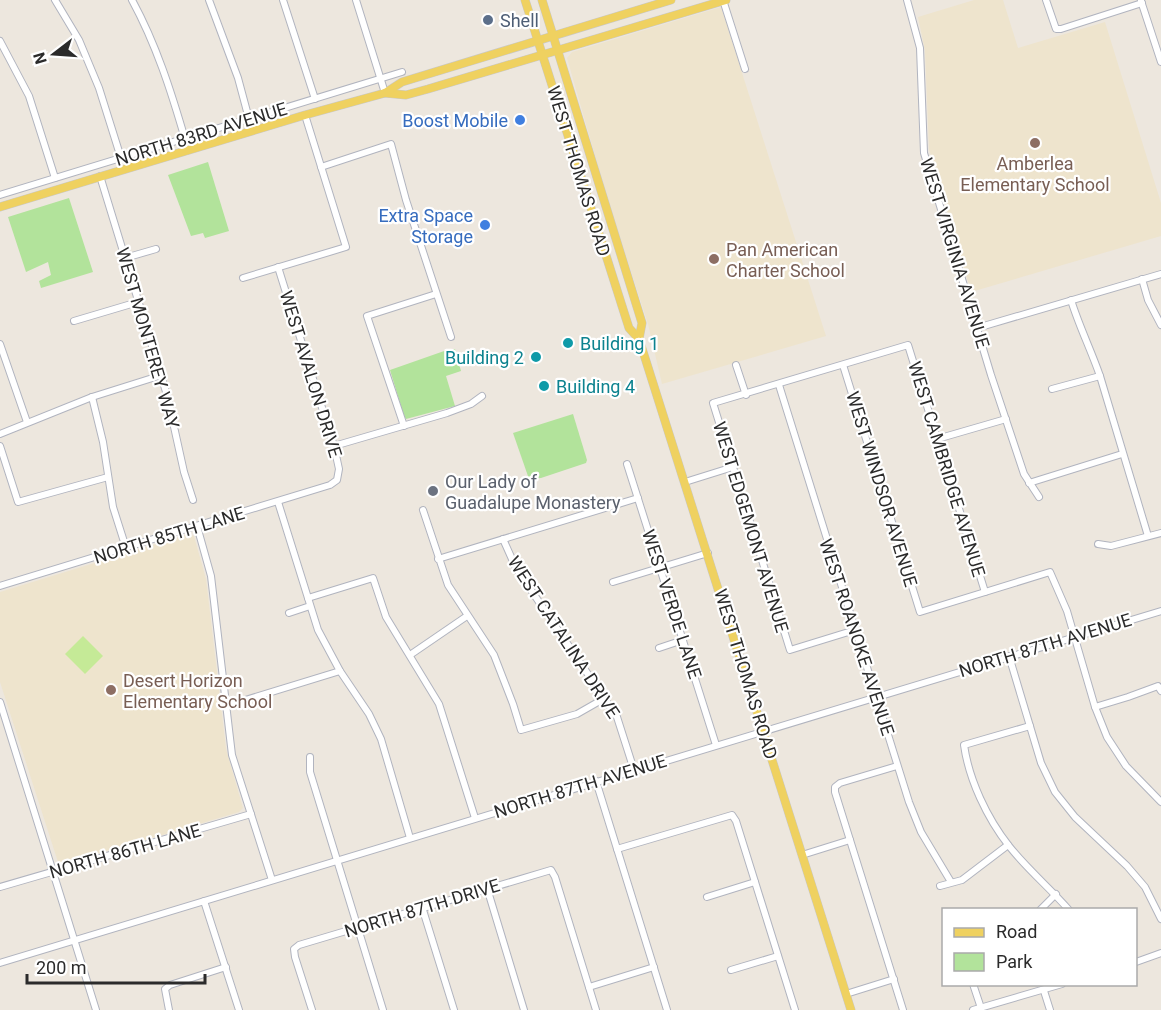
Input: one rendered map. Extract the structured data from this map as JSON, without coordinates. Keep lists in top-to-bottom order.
{
  "streets": {
    "main road": ["NORTH 83RD AVENUE", "WEST THOMAS ROAD"],
    "street": [
      "WEST VIRGINIA AVENUE",
      "WEST MONTEREY WAY",
      "WEST AVALON DRIVE",
      "WEST CAMBRIDGE AVENUE",
      "WEST WINDSOR AVENUE",
      "WEST EDGEMONT AVENUE",
      "NORTH 85TH LANE",
      "WEST VERDE LANE",
      "WEST CATALINA DRIVE",
      "WEST ROANOKE AVENUE",
      "NORTH 87TH AVENUE",
      "NORTH 86TH LANE",
      "NORTH 87TH DRIVE"
    ]
  },
  "crossings": [
    ["NORTH 83RD AVENUE", "WEST THOMAS ROAD"],
    ["NORTH 83RD AVENUE", "WEST MONTEREY WAY"],
    ["WEST THOMAS ROAD", "NORTH 87TH AVENUE"],
    ["WEST AVALON DRIVE", "NORTH 85TH LANE"],
    ["WEST CAMBRIDGE AVENUE", "WEST WINDSOR AVENUE"],
    ["WEST EDGEMONT AVENUE", "WEST ROANOKE AVENUE"],
    ["WEST VERDE LANE", "NORTH 87TH AVENUE"],
    ["WEST CATALINA DRIVE", "NORTH 87TH AVENUE"],
    ["WEST ROANOKE AVENUE", "NORTH 87TH AVENUE"]
  ],
  "places": [
    "Shell",
    "Boost Mobile",
    "Amberlea Elementary School",
    "Extra Space Storage",
    "Pan American Charter School",
    "Building 1",
    "Building 2",
    "Building 4",
    "Our Lady of Guadalupe Monastery",
    "Desert Horizon Elementary School"
  ],
  "legend": ["Road", "Park"],
  "scale_bar": "200 m",
  "north": "left"
}
